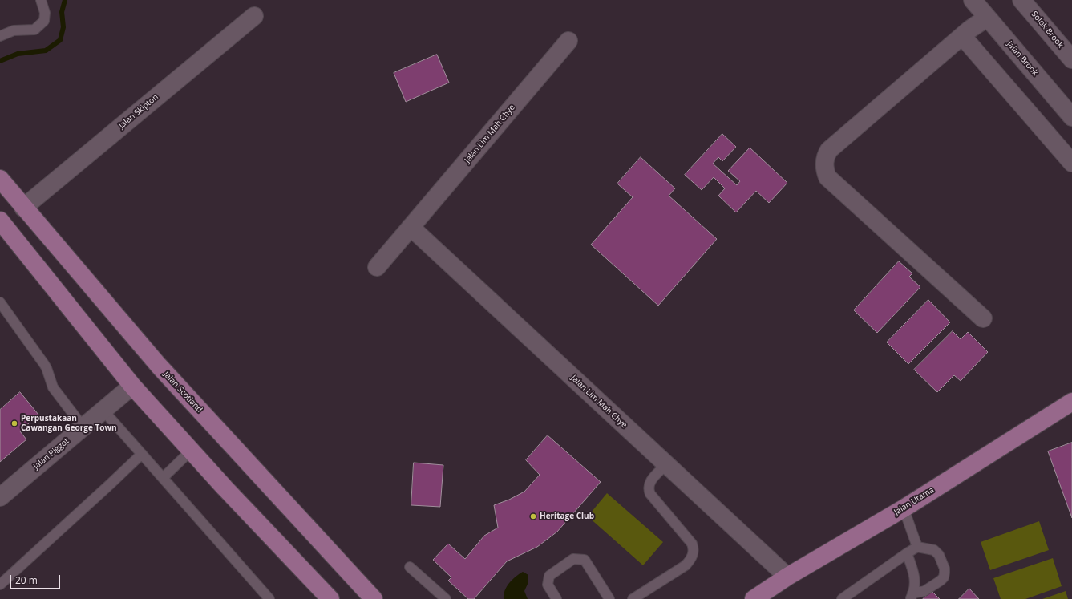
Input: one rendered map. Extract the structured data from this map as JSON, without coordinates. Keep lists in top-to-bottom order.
{
  "streets": {
    "main road": ["Jalan Scotland", "Jalan Utama"],
    "street": [
      "Solok Brook",
      "Jalan Brook",
      "Jalan Skipton",
      "Jalan Lim Mah Chye",
      "Jalan Piggot"
    ]
  },
  "crossings": [
    ["Jalan Skipton", "Jalan Scotland"],
    ["Jalan Lim Mah Chye", "Jalan Utama"]
  ],
  "places": ["Perpustakaan Cawangan George Town", "Heritage Club"],
  "scale_bar": "20 m"
}
